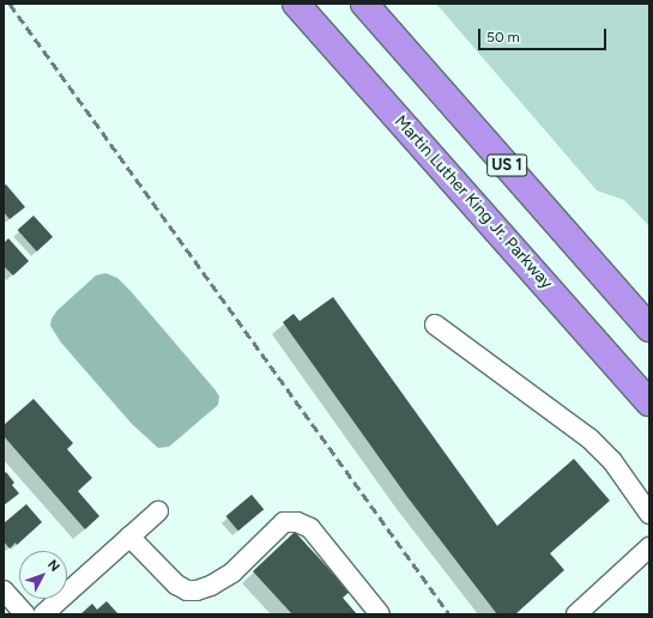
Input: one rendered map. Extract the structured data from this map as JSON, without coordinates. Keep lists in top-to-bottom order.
{
  "streets": {
    "highway": ["US 1", "Martin Luther King Jr. Parkway"]
  },
  "scale_bar": "50 m",
  "north": "top right"
}
